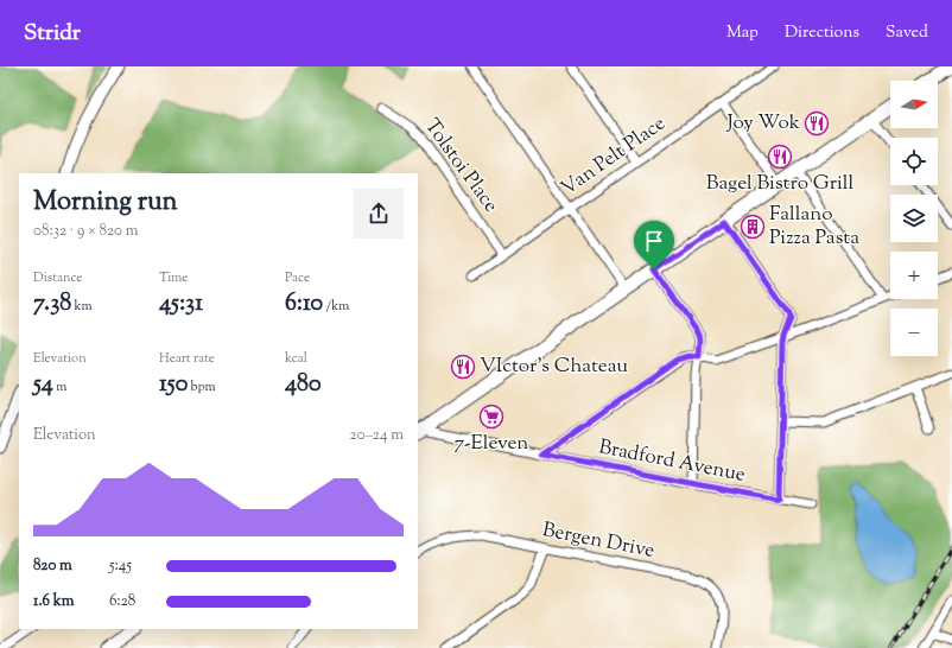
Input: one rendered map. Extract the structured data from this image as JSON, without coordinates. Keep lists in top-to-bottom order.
{
  "streets": {
    "street": [
      "Van Pelt Place",
      "Tolstoi Place",
      "Bradford Avenue",
      "Bergen Drive"
    ]
  },
  "crossings": [
    ["Van Pelt Place", "Tolstoi Place"]
  ],
  "places": {
    "restaurant": ["Joy Wok", "Bagel Bistro Grill", "VIctor's Chateau"],
    "building": ["Fallano Pizza Pasta"],
    "supermarket": ["7-Eleven"]
  },
  "north": "right",
  "page": {
    "header": "Stridr",
    "nav": ["Map", "Directions", "Saved"],
    "map_buttons": ["+", "−"],
    "heading": ["Morning run", "08:32 · 9 × 820 m"],
    "stats": [
      ["Distance", "7.38 km"],
      ["Time", "45:31"],
      ["Pace", "6:10 /km"],
      ["Elevation", "54 m"],
      ["Heart rate", "150 bpm"],
      ["kcal", "480"]
    ],
    "chart": ["Elevation", "20–24 m"],
    "list": [
      {
        "name": "820 m",
        "note": "5:45"
      },
      {
        "name": "1.6 km",
        "note": "6:28"
      }
    ]
  }
}
